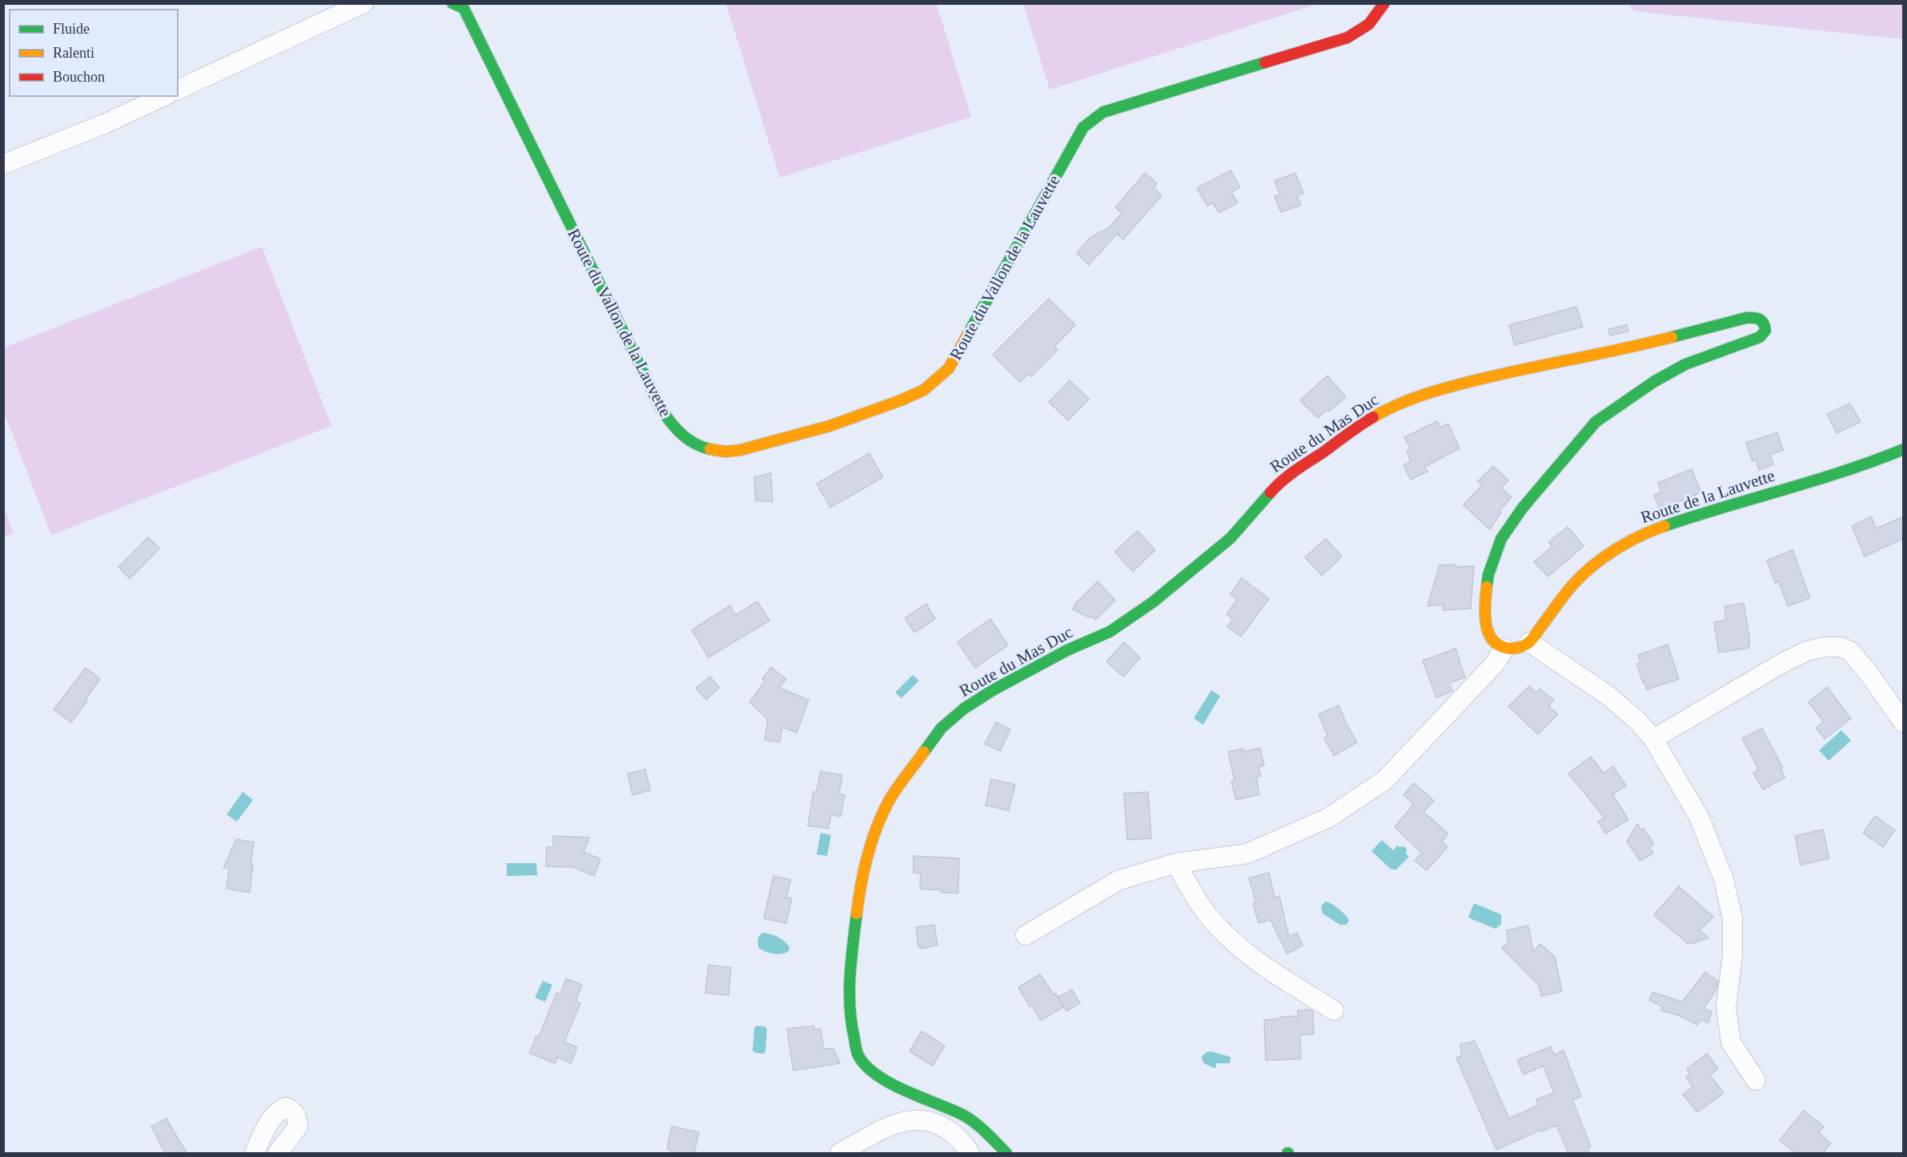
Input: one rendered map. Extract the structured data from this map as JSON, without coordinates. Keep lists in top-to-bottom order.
{
  "streets": {
    "street": ["Route du Vallon de la Lauvette", "Route du Mas Duc", "Route de la Lauvette"]
  },
  "legend": ["Fluide", "Ralenti", "Bouchon"]
}
